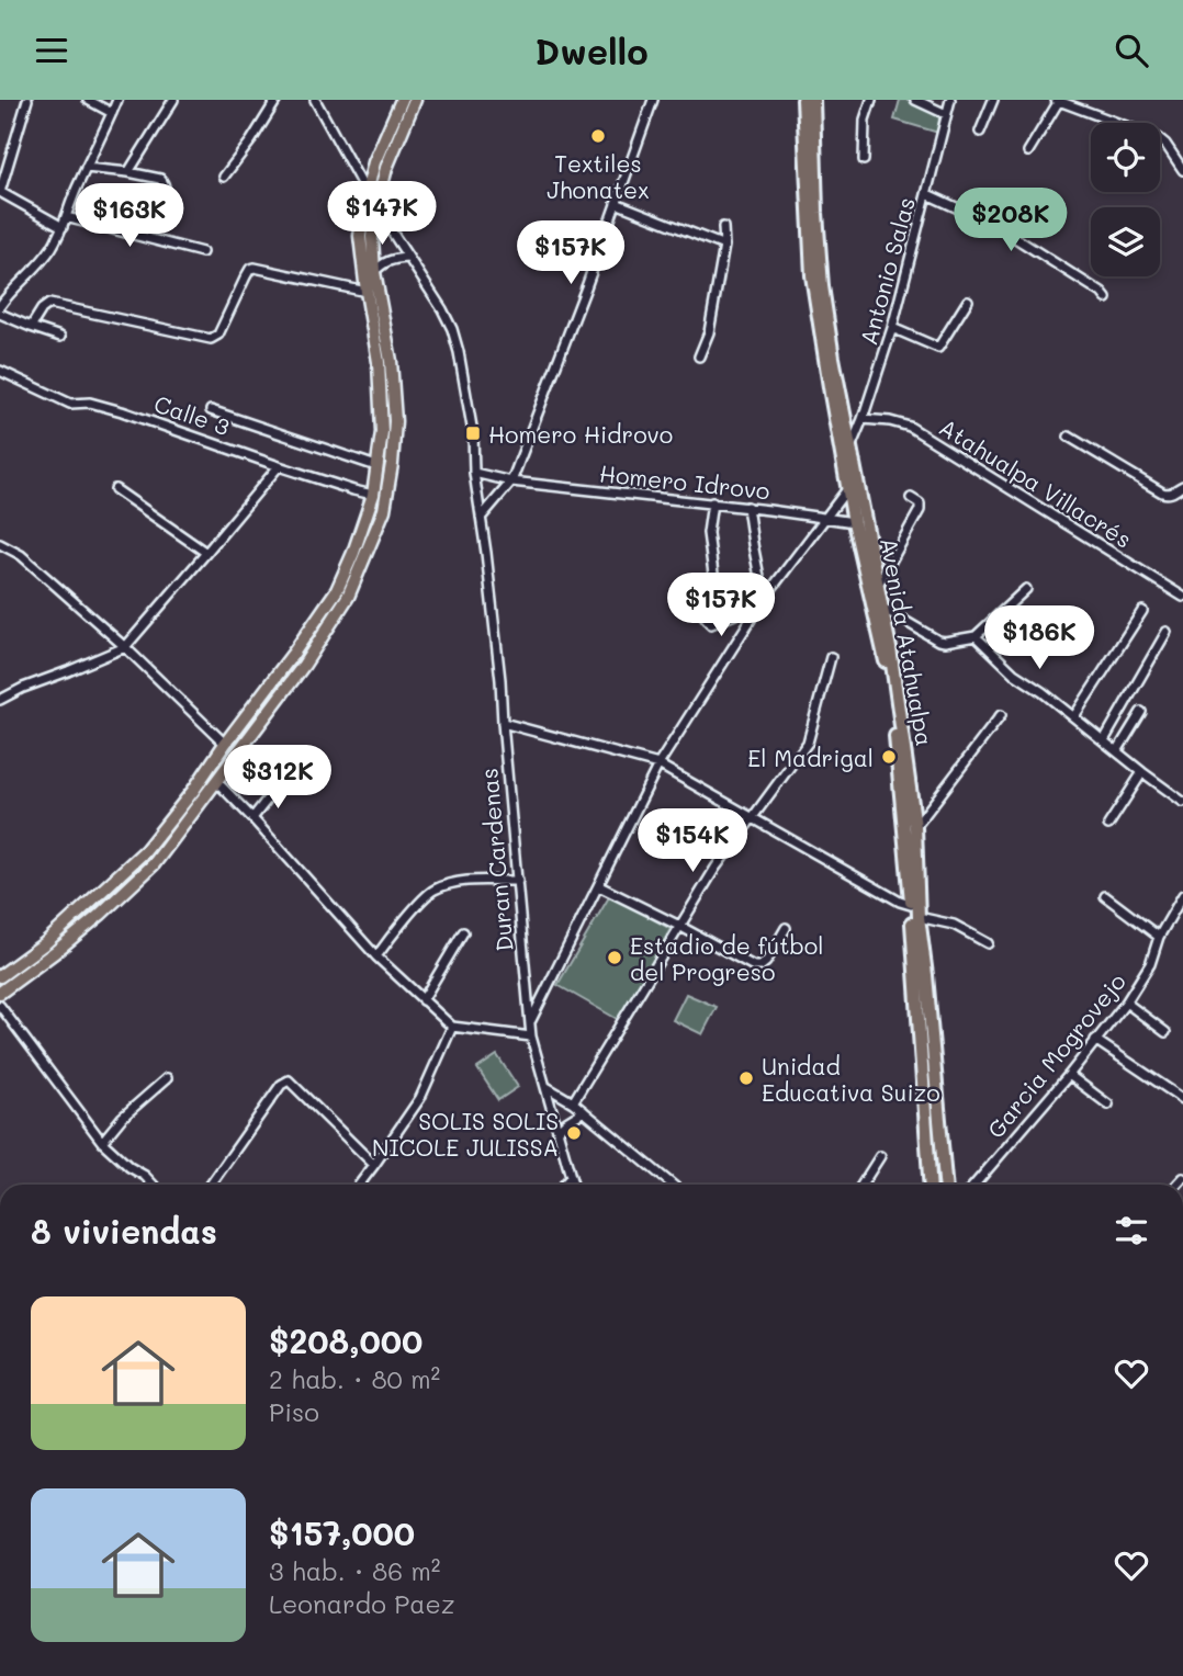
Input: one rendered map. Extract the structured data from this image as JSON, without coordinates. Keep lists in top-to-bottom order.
{
  "streets": {
    "highway": ["Avenida Atahualpa"],
    "street": [
      "Antonio Salas",
      "Calle 3",
      "Homero Idrovo",
      "Atahualpa Villacrés",
      "Duran Cardenas",
      "Garcia Mogrovejo"
    ]
  },
  "crossings": [
    ["Antonio Salas", "Atahualpa Villacrés"],
    ["Antonio Salas", "Avenida Atahualpa"],
    ["Homero Idrovo", "Avenida Atahualpa"],
    ["Homero Idrovo", "Duran Cardenas"]
  ],
  "places": {
    "other": [
      "Textiles Jhonatex",
      "El Madrigal",
      "Estadio de fútbol del Progreso",
      "Unidad Educativa Suizo",
      "SOLIS SOLIS NICOLE JULISSA"
    ],
    "transit": ["Homero Hidrovo"]
  },
  "page": {
    "header": "Dwello",
    "price": [
      "$147K",
      "$163K",
      "$208K",
      "$157K",
      "$157K",
      "$186K",
      "$312K",
      "$154K"
    ],
    "heading": "8 viviendas",
    "list": [
      {
        "name": "$208,000",
        "note": "2 hab. · 80 m² · Piso"
      },
      {
        "name": "$157,000",
        "note": "3 hab. · 86 m² · Leonardo Paez"
      }
    ]
  }
}
